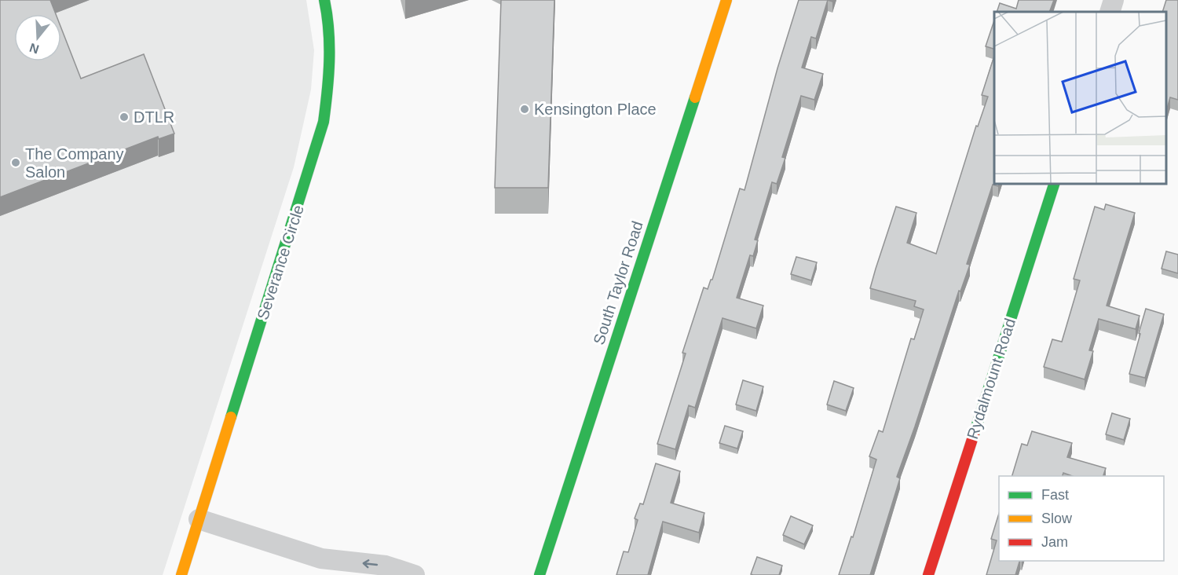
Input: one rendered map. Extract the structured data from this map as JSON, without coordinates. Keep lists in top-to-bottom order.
{
  "streets": {
    "street": ["Severance Circle", "South Taylor Road", "Rydalmount Road"]
  },
  "places": ["Kensington Place", "DTLR", "The Company Salon"],
  "legend": ["Fast", "Slow", "Jam"],
  "north": "bottom"
}
